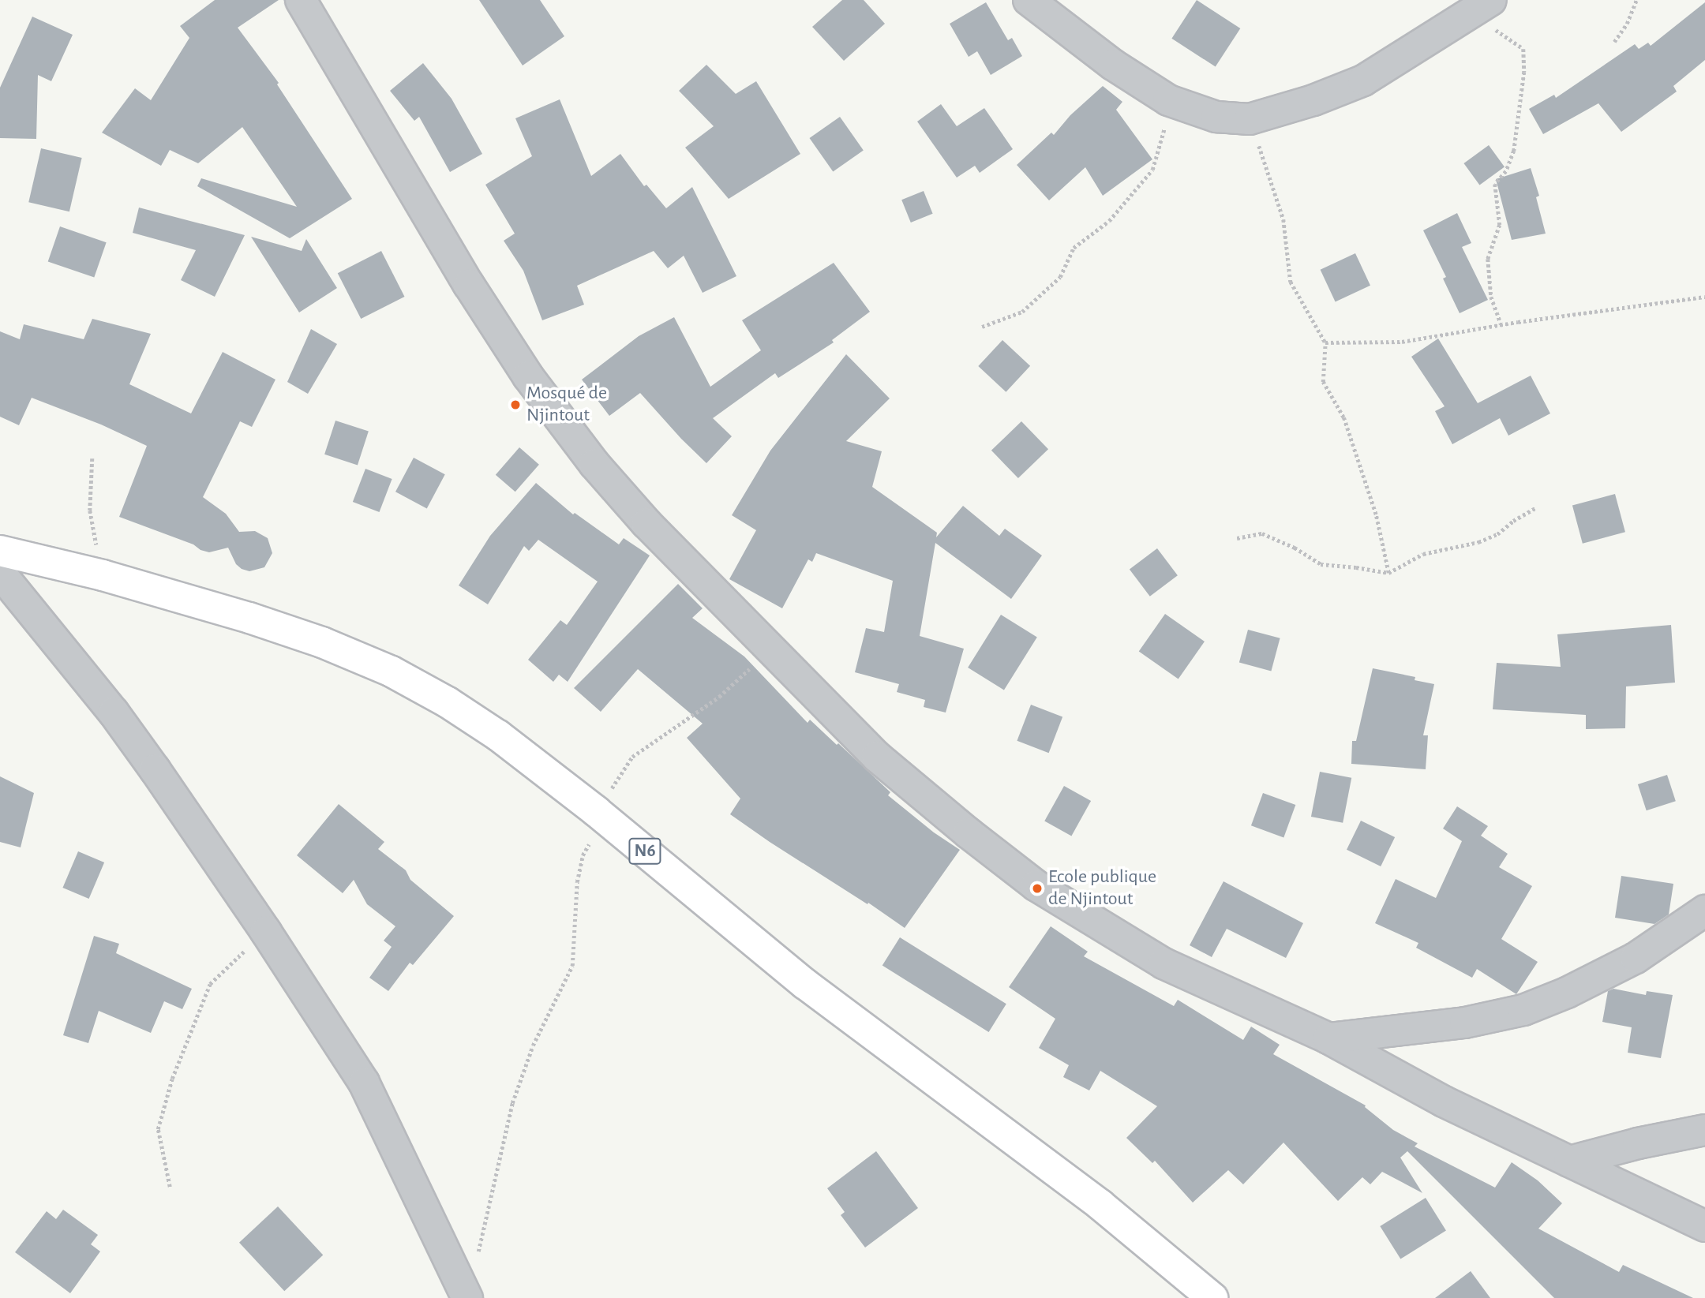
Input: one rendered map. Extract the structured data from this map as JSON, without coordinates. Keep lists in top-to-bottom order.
{
  "streets": {
    "highway": ["N6"]
  },
  "places": ["Mosqué de Njintout", "Ecole publique de Njintout"]
}
